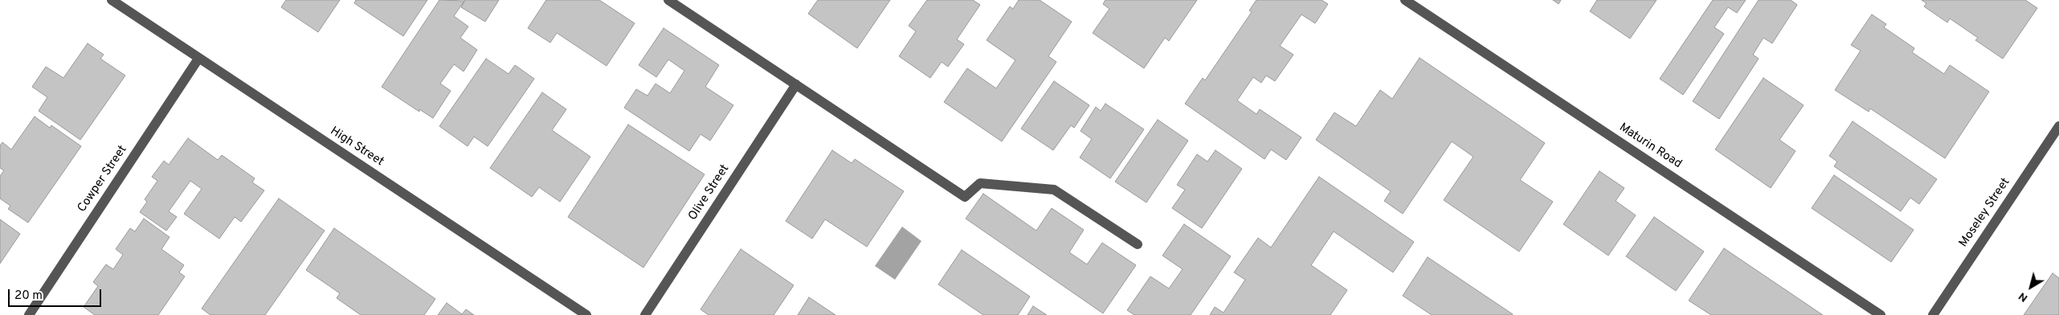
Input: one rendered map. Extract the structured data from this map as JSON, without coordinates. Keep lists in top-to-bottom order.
{
  "streets": {
    "street": [
      "Maturin Road",
      "High Street",
      "Cowper Street",
      "Olive Street",
      "Moseley Street"
    ]
  },
  "crossings": [
    ["High Street", "Cowper Street"]
  ],
  "scale_bar": "20 m",
  "north": "bottom left"
}
